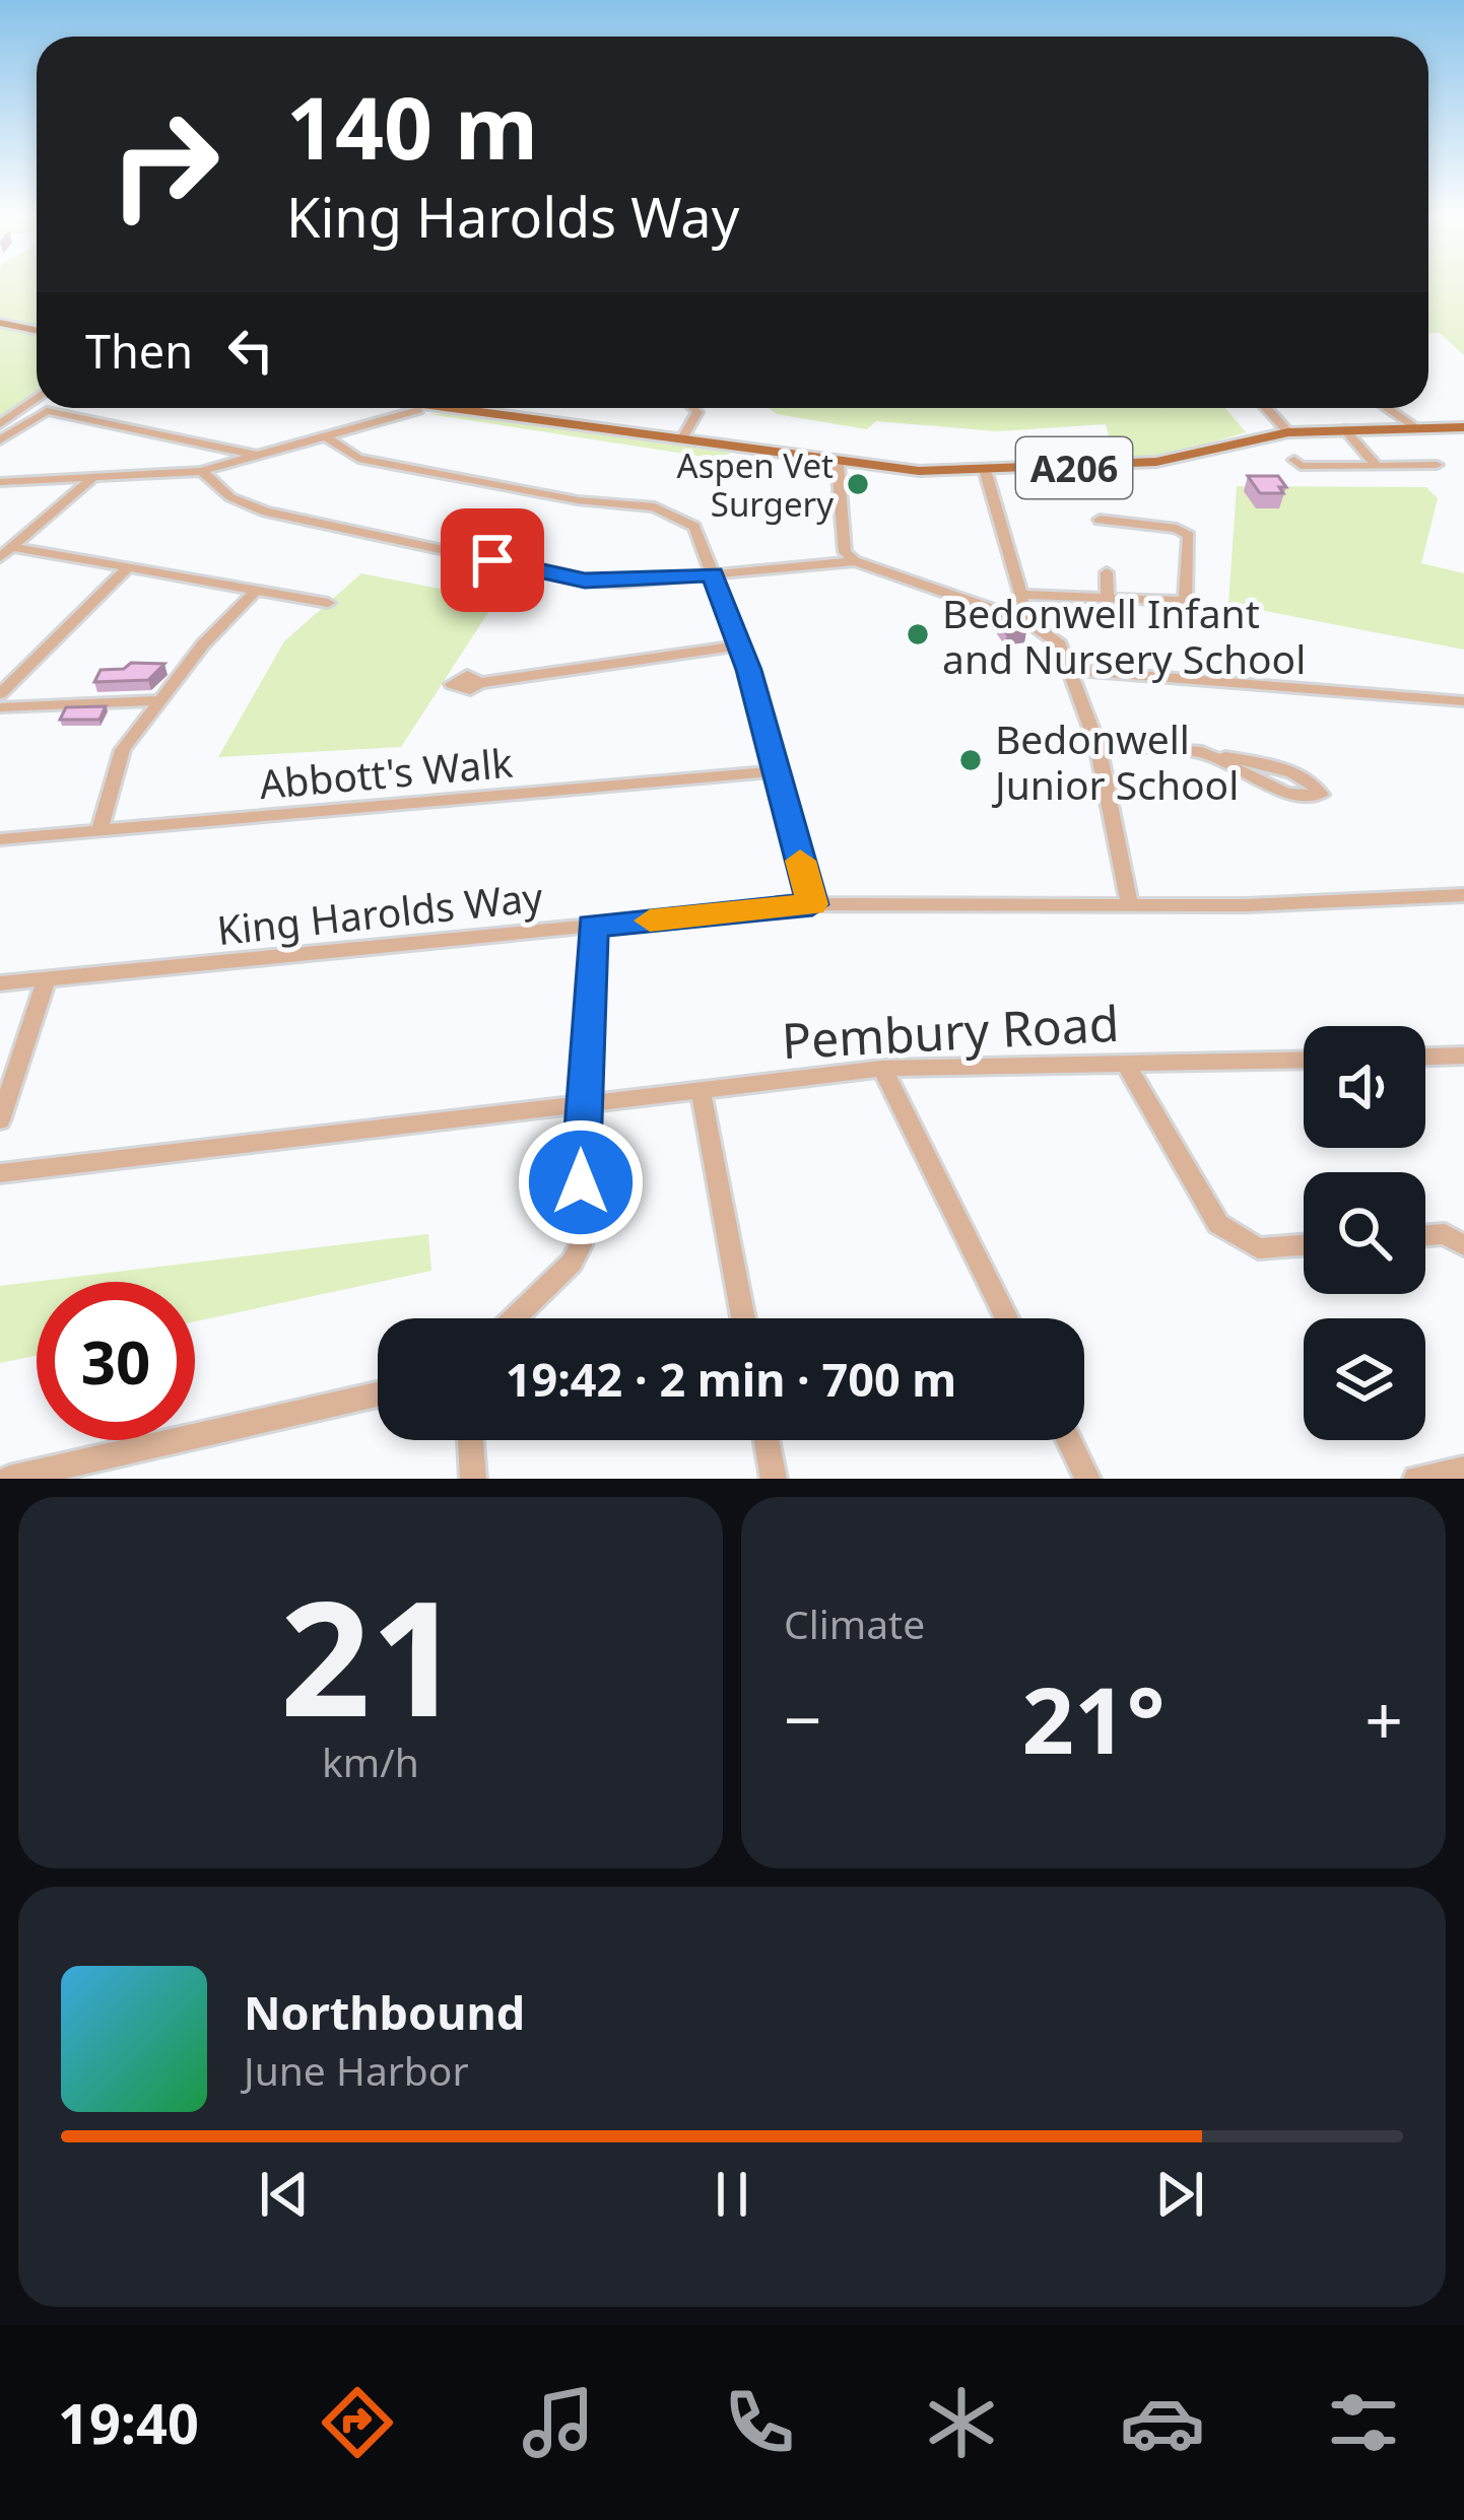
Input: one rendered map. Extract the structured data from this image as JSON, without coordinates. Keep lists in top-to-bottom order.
{
  "streets": {
    "main road": ["A206"],
    "street": ["Abbott's Walk", "King Harolds Way", "Pembury Road"]
  },
  "places": ["Aspen Vet Surgery", "Bedonwell Infant and Nursery School", "Bedonwell Junior School"],
  "page": {
    "turn": ["140 m", "King Harolds Way"],
    "then": "Then",
    "limit": "30",
    "trip": "19:42 · 2 min · 700 m",
    "tile": [
      ["21", "km/h"],
      "Climate"
    ],
    "heat": ["−", "21°", "+"],
    "song": ["Northbound", "June Harbor"],
    "tabs": "19:40"
  }
}
